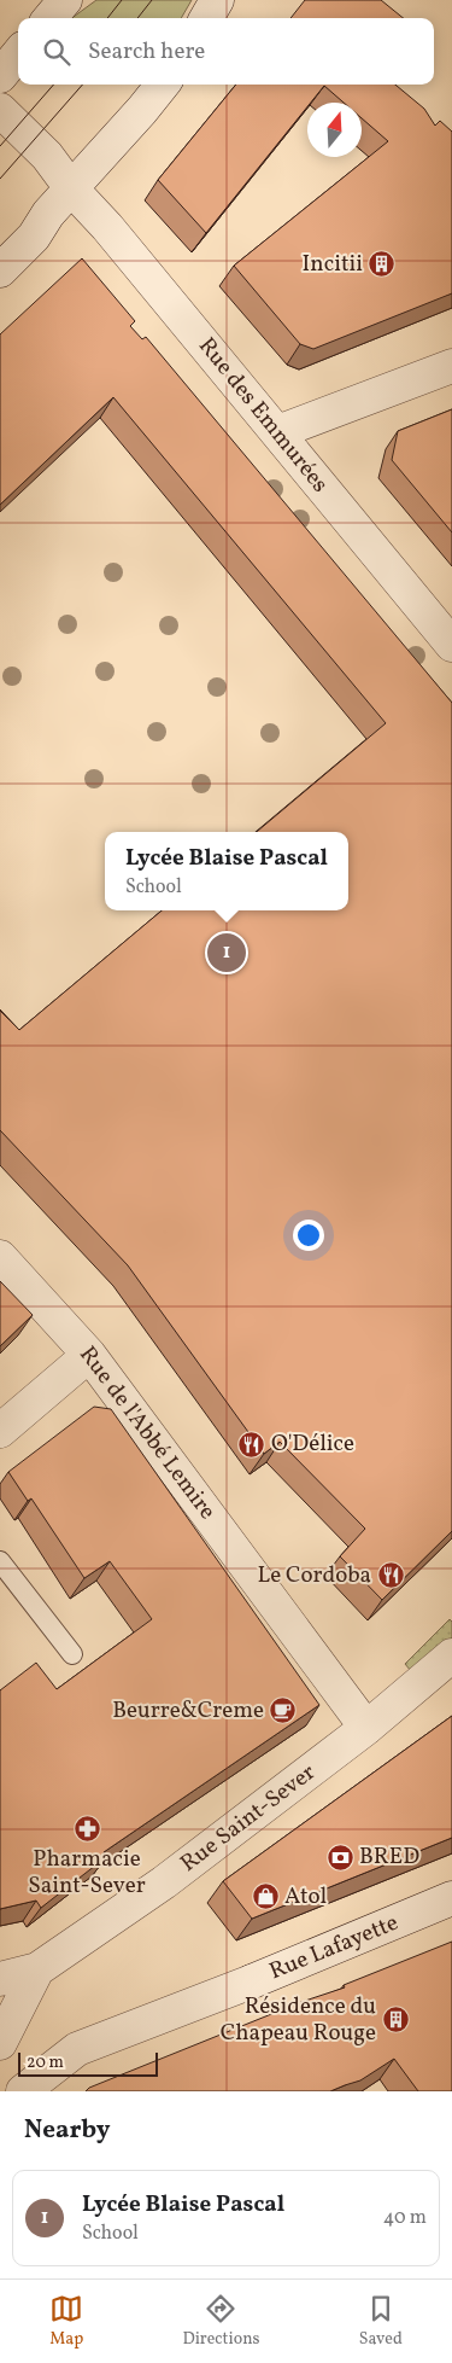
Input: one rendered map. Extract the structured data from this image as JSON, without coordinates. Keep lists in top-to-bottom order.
{
  "streets": {
    "street": [
      "Rue des Emmurées",
      "Rue de l'Abbé Lemire",
      "Rue Saint-Sever",
      "Rue Lafayette"
    ]
  },
  "crossings": [
    ["Rue de l'Abbé Lemire", "Rue Saint-Sever"]
  ],
  "places": {
    "building": ["Incitii", "Résidence du Chapeau Rouge"],
    "restaurant": ["O'Délice", "Le Cordoba"],
    "cafe": ["Beurre&Creme"],
    "pharmacy": ["Pharmacie Saint-Sever"],
    "bank": ["BRED"],
    "shop": ["Atol"]
  },
  "scale_bar": "20 m",
  "north": "top",
  "page": {
    "search": "Search here",
    "popup": ["Lycée Blaise Pascal", "School"],
    "pins": "1",
    "scale": "20 m",
    "heading": "Nearby",
    "list": [
      {
        "mark": "1",
        "name": "Lycée Blaise Pascal",
        "note": "School",
        "value": "40 m"
      }
    ],
    "nav": ["Map", "Directions", "Saved"]
  }
}
